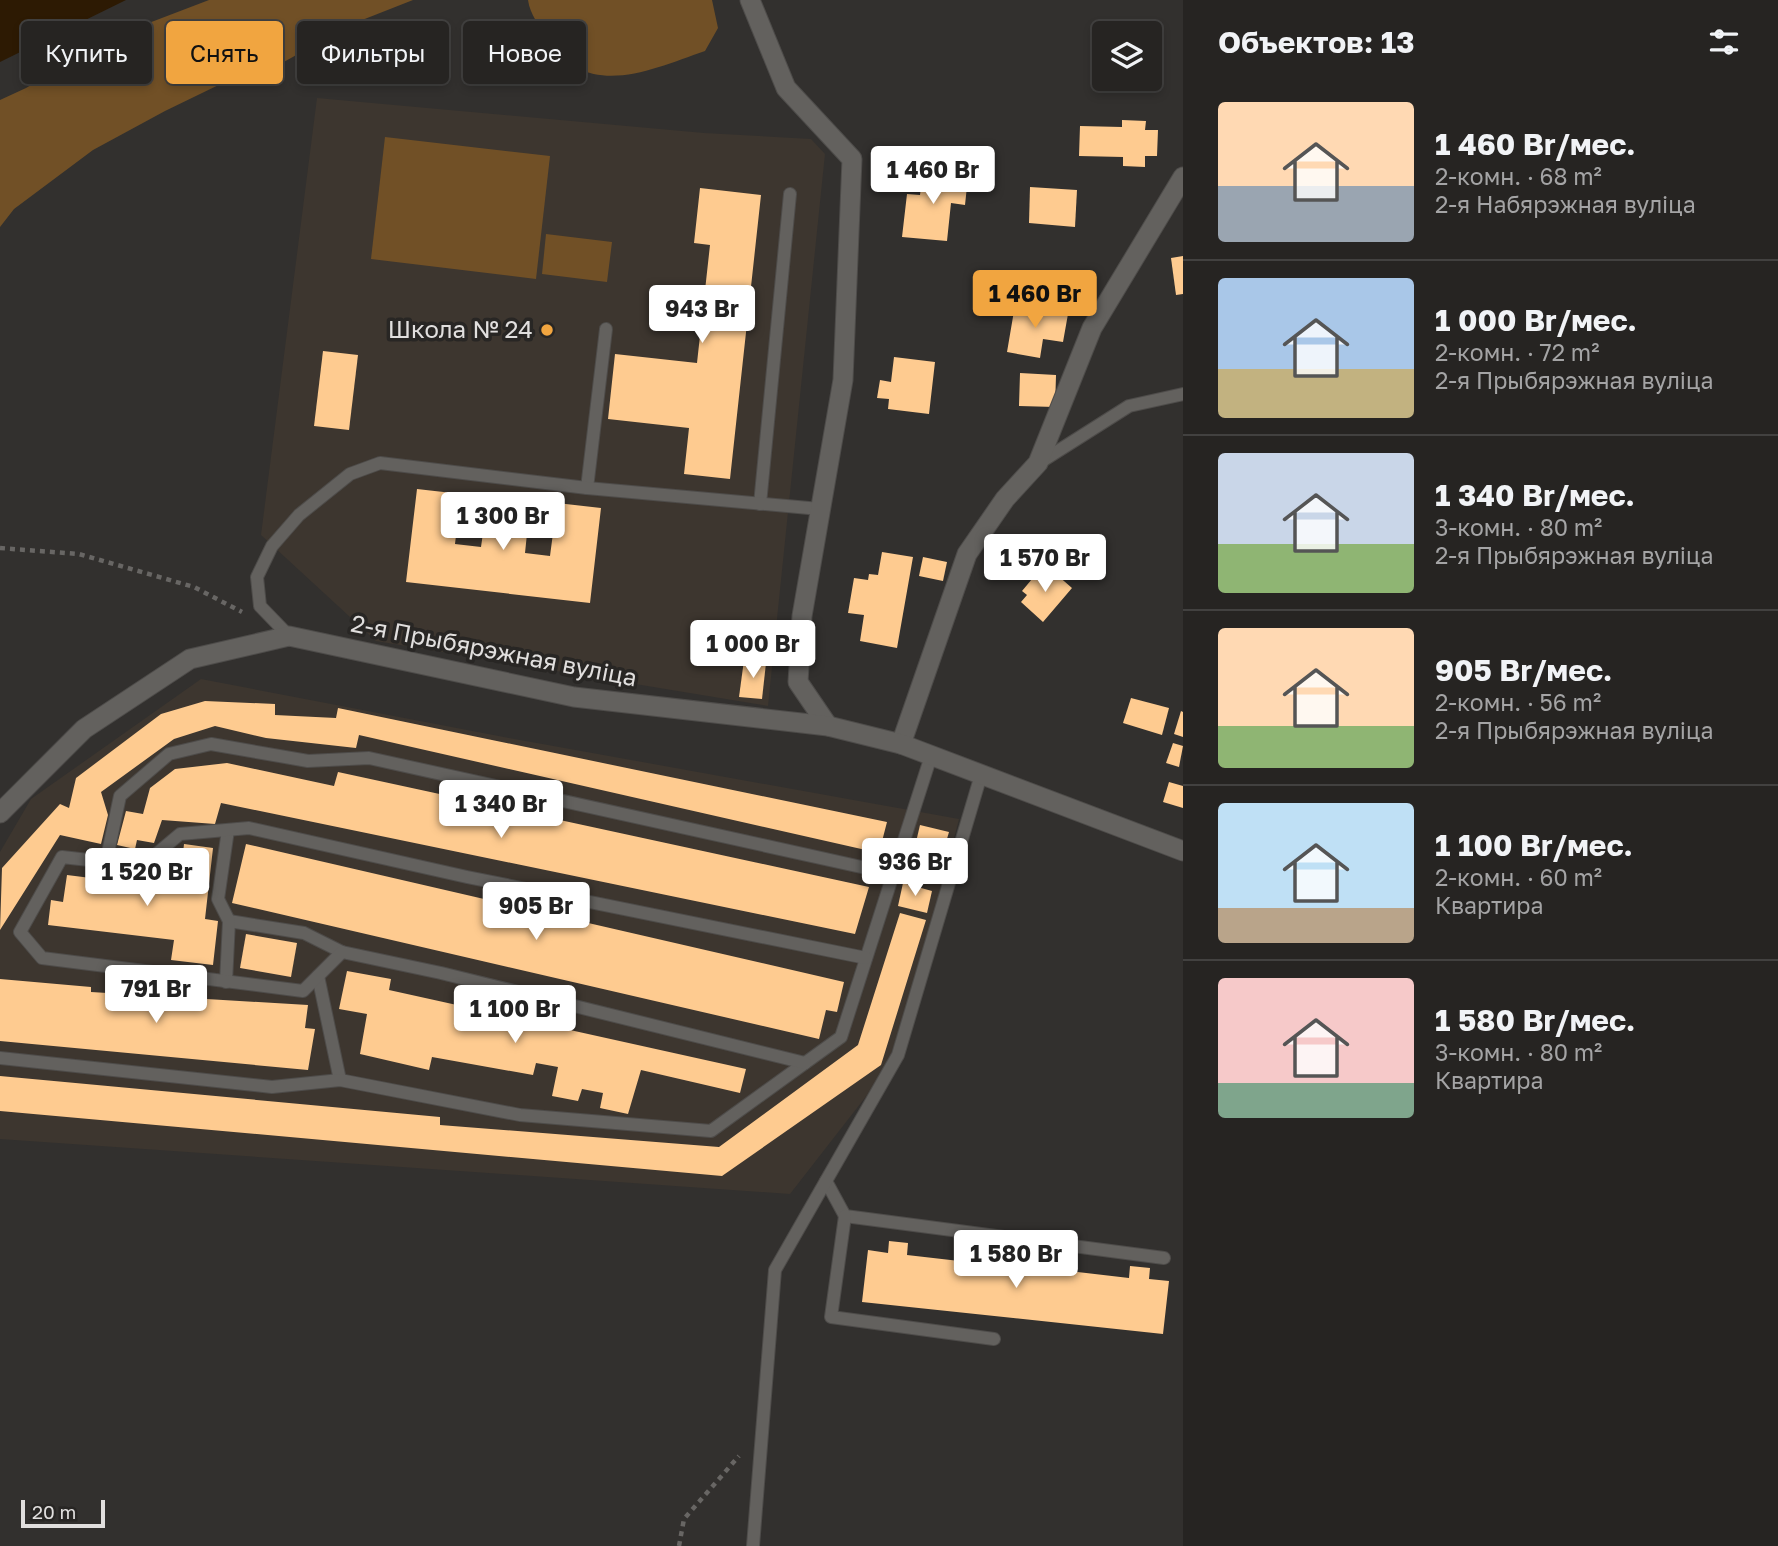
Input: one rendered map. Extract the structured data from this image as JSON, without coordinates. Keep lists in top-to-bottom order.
{
  "streets": {
    "street": ["2-я Прыбярэжная вуліца"]
  },
  "places": ["Школа № 24"],
  "scale_bar": "20 m",
  "page": {
    "heading": "Объектов: 13",
    "chip": [
      "Купить",
      "Снять",
      "Фильтры",
      "Новое"
    ],
    "list": [
      {
        "name": "1 460 Br/мес.",
        "note": "2-комн. · 68 m² · 2-я Набярэжная вуліца"
      },
      {
        "name": "1 000 Br/мес.",
        "note": "2-комн. · 72 m² · 2-я Прыбярэжная вуліца"
      },
      {
        "name": "1 340 Br/мес.",
        "note": "3-комн. · 80 m² · 2-я Прыбярэжная вуліца"
      },
      {
        "name": "905 Br/мес.",
        "note": "2-комн. · 56 m² · 2-я Прыбярэжная вуліца"
      },
      {
        "name": "1 100 Br/мес.",
        "note": "2-комн. · 60 m² · Квартира"
      },
      {
        "name": "1 580 Br/мес.",
        "note": "3-комн. · 80 m² · Квартира"
      }
    ],
    "price": [
      "1 460 Br",
      "1 460 Br",
      "943 Br",
      "1 300 Br",
      "1 570 Br",
      "1 000 Br",
      "1 340 Br",
      "936 Br",
      "1 520 Br",
      "905 Br",
      "791 Br",
      "1 100 Br",
      "1 580 Br"
    ],
    "scale": "20 m"
  }
}
